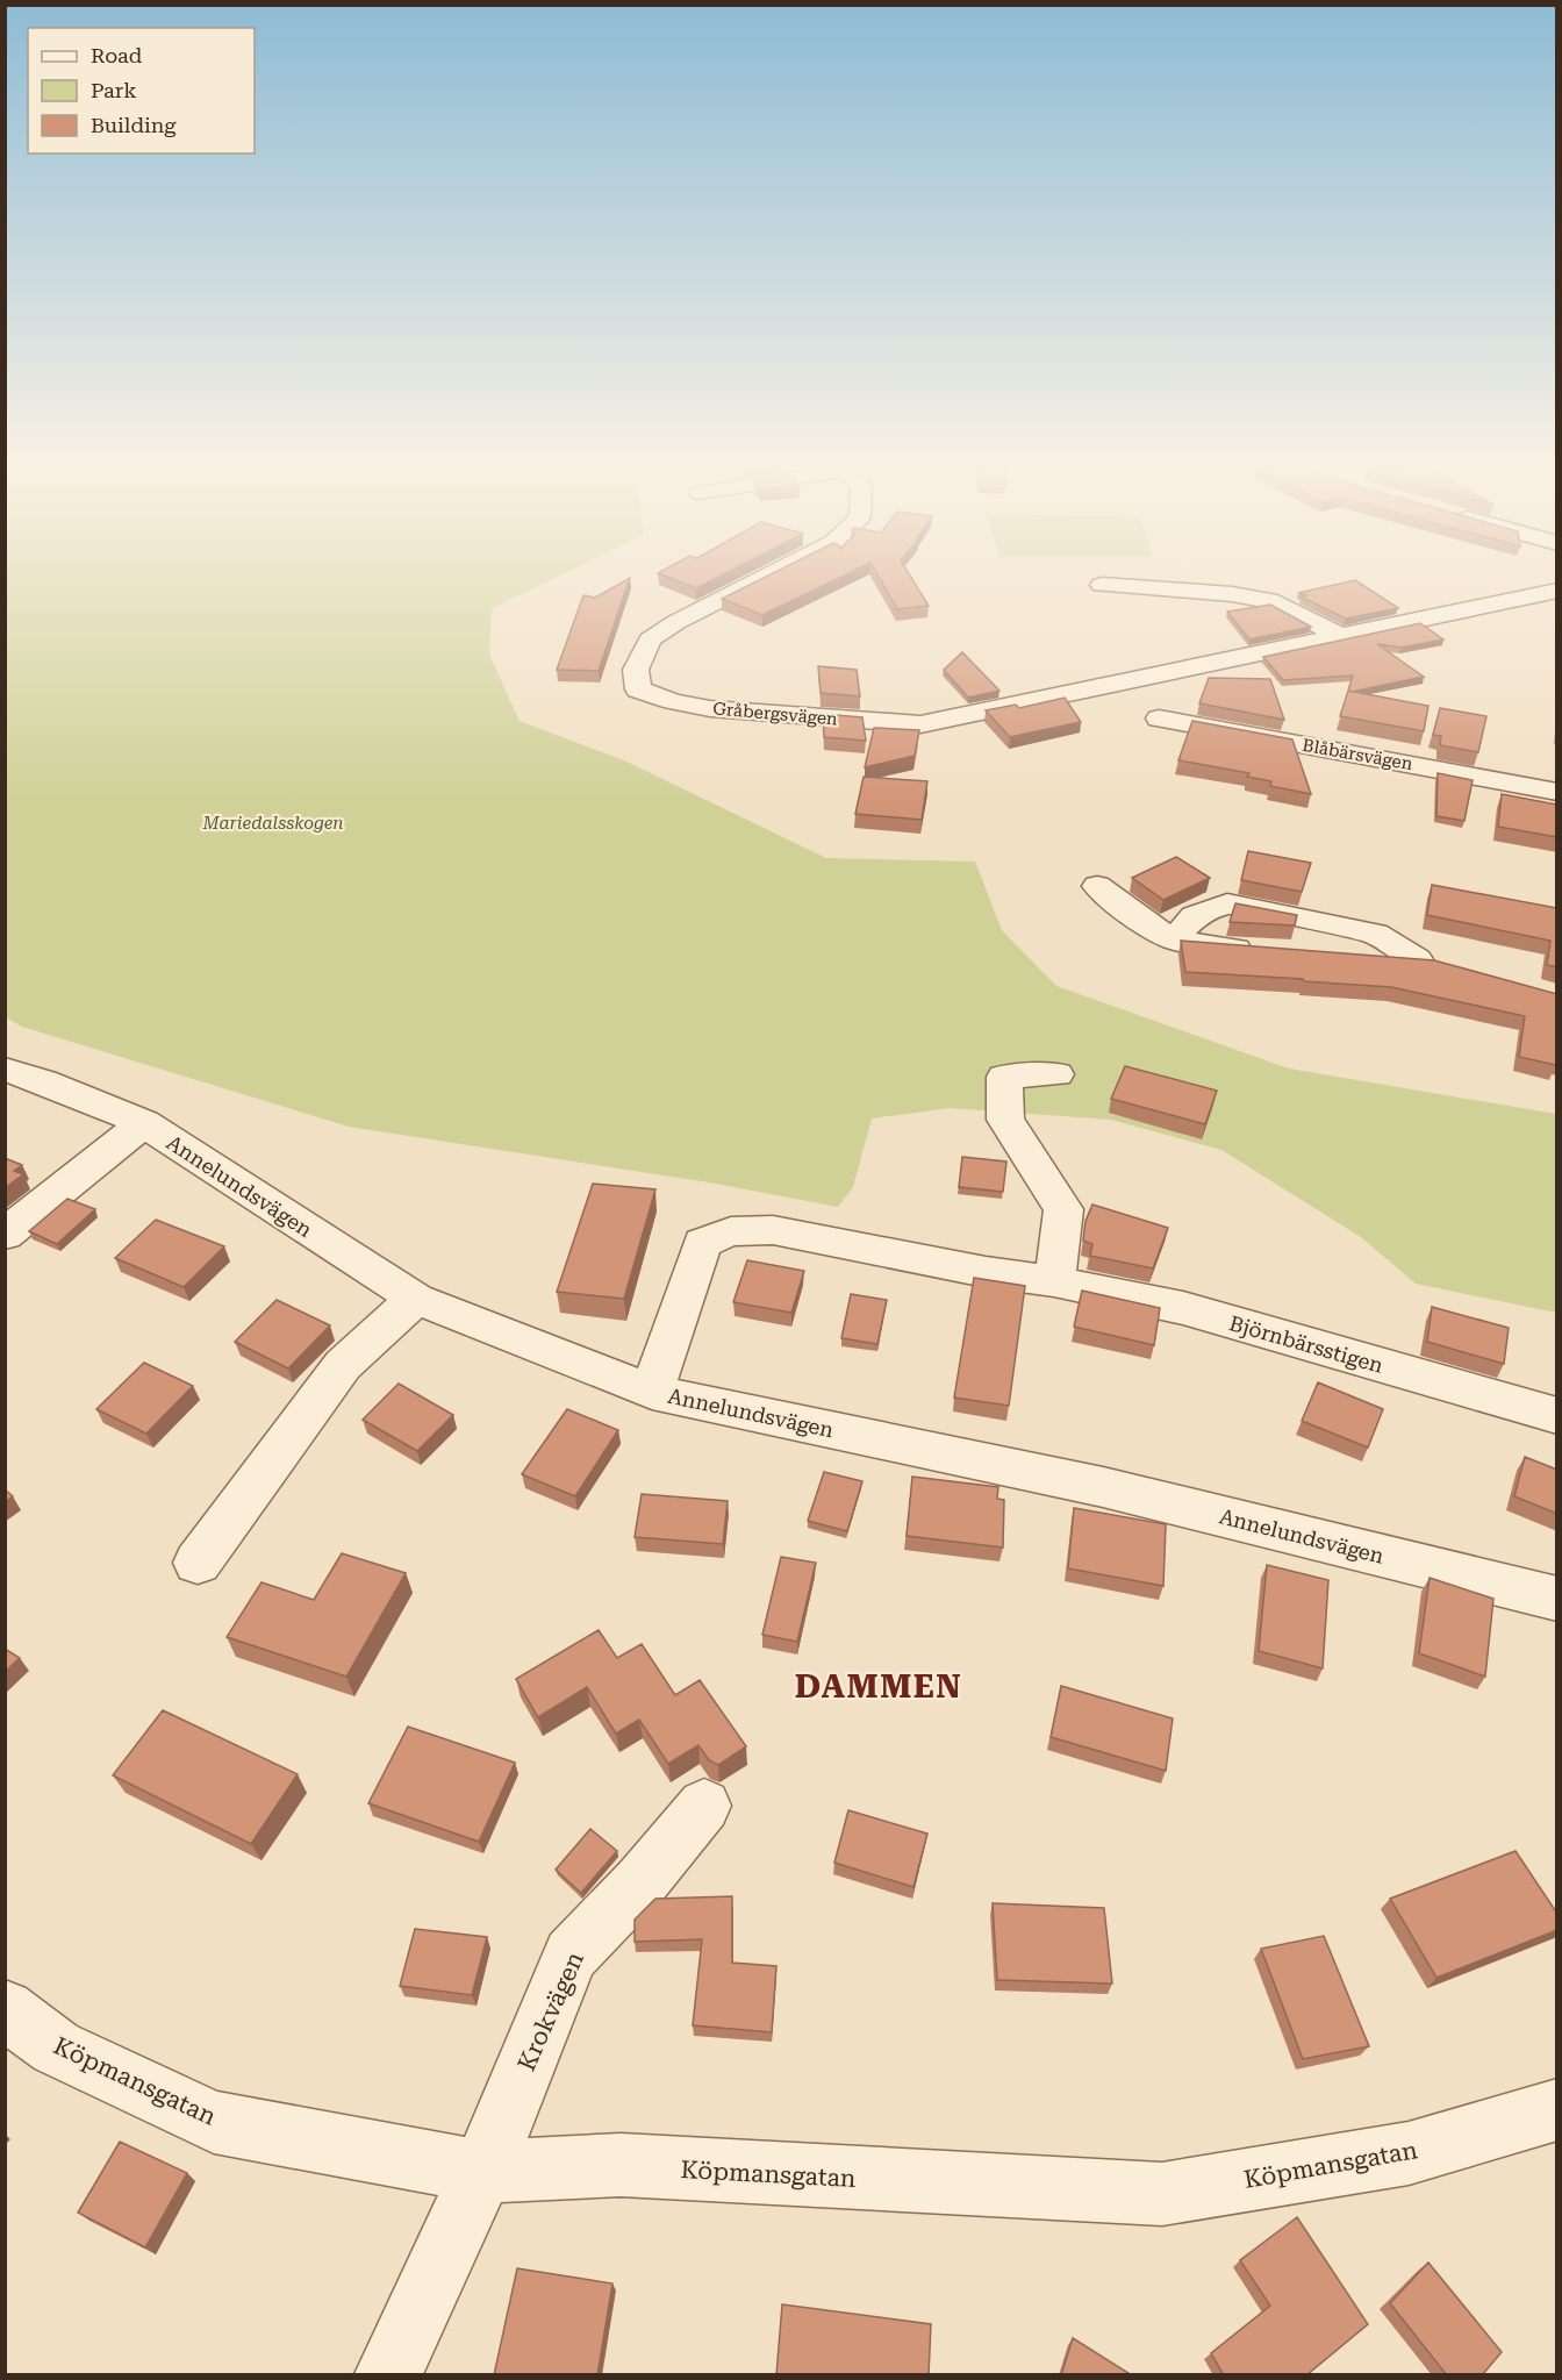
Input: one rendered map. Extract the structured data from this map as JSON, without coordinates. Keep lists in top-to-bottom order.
{
  "streets": {
    "street": [
      "Gråbergsvägen",
      "Blåbärsvägen",
      "Annelundsvägen",
      "Björnbärsstigen",
      "Krokvägen",
      "Köpmansgatan"
    ]
  },
  "crossings": [
    ["Annelundsvägen", "Björnbärsstigen"],
    ["Krokvägen", "Köpmansgatan"]
  ],
  "districts": ["DAMMEN"],
  "parks": ["Mariedalsskogen"],
  "legend": ["Road", "Park", "Building"]
}
